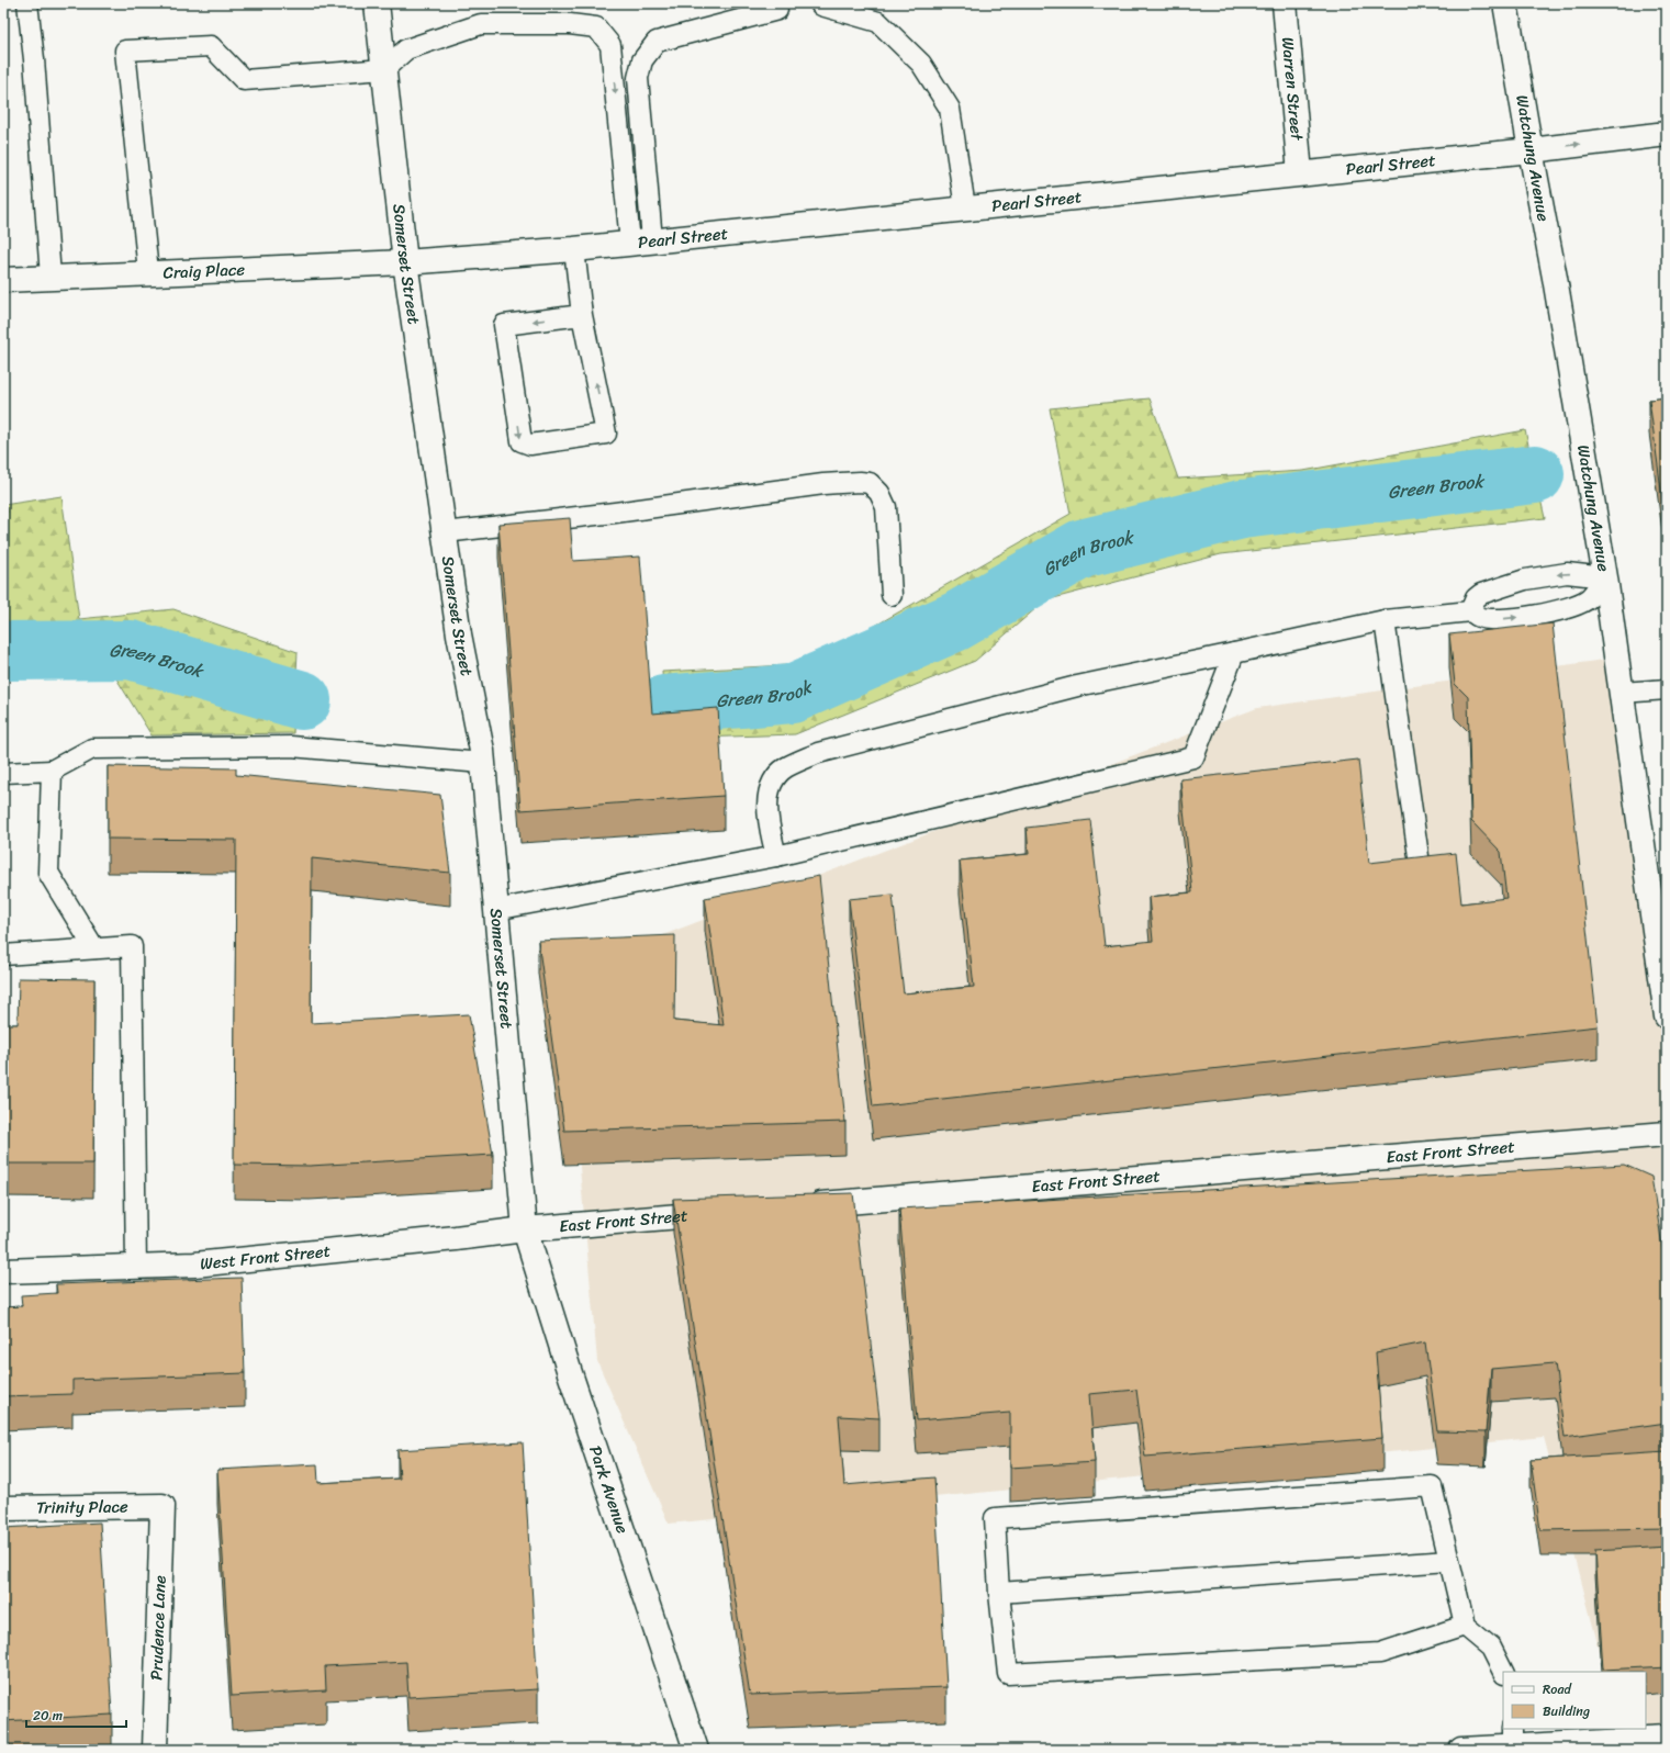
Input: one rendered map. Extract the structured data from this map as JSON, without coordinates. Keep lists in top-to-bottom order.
{
  "streets": {
    "street": [
      "Warren Street",
      "Watchung Avenue",
      "Pearl Street",
      "Somerset Street",
      "Craig Place",
      "East Front Street",
      "West Front Street",
      "Park Avenue",
      "Trinity Place",
      "Prudence Lane"
    ]
  },
  "crossings": [
    ["Warren Street", "Pearl Street"],
    ["Watchung Avenue", "Pearl Street"],
    ["Pearl Street", "Somerset Street"],
    ["Pearl Street", "Craig Place"],
    ["Somerset Street", "Craig Place"],
    ["Somerset Street", "East Front Street"],
    ["Somerset Street", "West Front Street"],
    ["Somerset Street", "Park Avenue"],
    ["East Front Street", "West Front Street"],
    ["East Front Street", "Park Avenue"],
    ["West Front Street", "Park Avenue"],
    ["Trinity Place", "Prudence Lane"]
  ],
  "water": ["Green Brook"],
  "legend": ["Road", "Building"],
  "scale_bar": "20 m"
}
